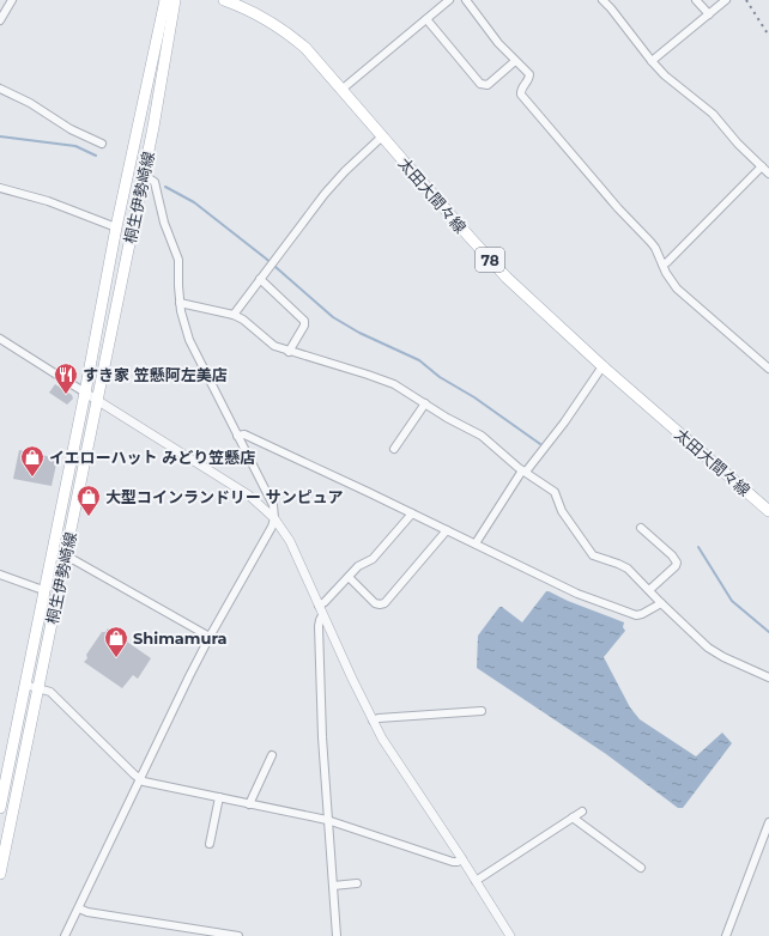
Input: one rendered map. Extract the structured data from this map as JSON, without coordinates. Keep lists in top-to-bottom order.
{
  "streets": {
    "main road": ["太田大間々線", "桐生伊勢崎線", "78"]
  },
  "places": {
    "restaurant": ["すき家 笠懸阿左美店"],
    "shop": ["イエローハット みどり笠懸店", "大型コインランドリー サンピュア", "Shimamura"]
  }
}
